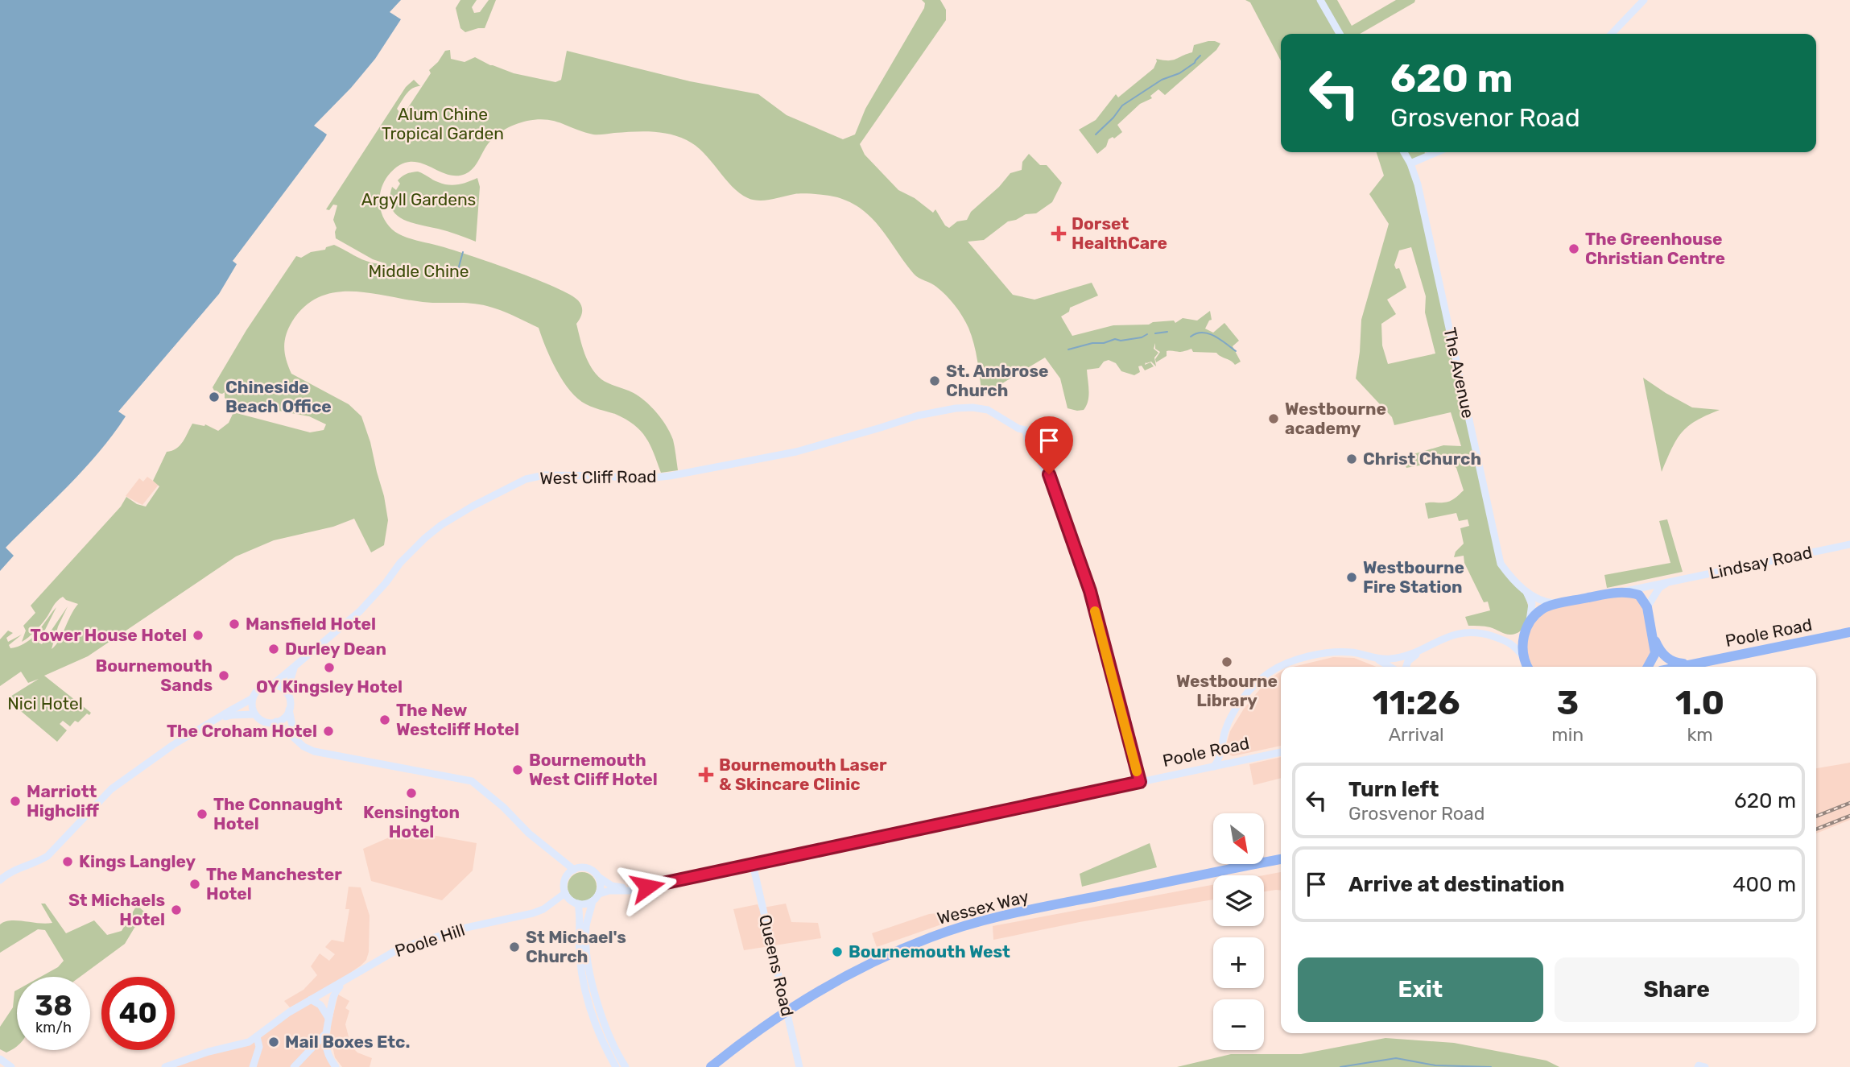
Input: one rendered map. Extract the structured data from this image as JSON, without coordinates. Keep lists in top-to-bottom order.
{
  "streets": {
    "highway": ["Poole Road", "Wessex Way"],
    "street": [
      "The Avenue",
      "West Cliff Road",
      "Lindsay Road",
      "Poole Hill",
      "Queens Road"
    ]
  },
  "crossings": [
    ["West Cliff Road", "Poole Road"],
    ["Poole Road", "Poole Hill"],
    ["Poole Road", "Queens Road"]
  ],
  "parks": [
    "Alum Chine Tropical Garden",
    "Argyll Gardens",
    "Middle Chine",
    "Nici Hotel"
  ],
  "places": {
    "health": ["Dorset HealthCare", "Bournemouth Laser & Skincare Clinic"],
    "other": [
      "The Greenhouse Christian Centre",
      "St. Ambrose Church",
      "Chineside Beach Office",
      "Westbourne academy",
      "Christ Church",
      "Westbourne Fire Station",
      "Mansfield Hotel",
      "Tower House Hotel",
      "Durley Dean",
      "Westbourne Library",
      "OY Kingsley Hotel",
      "Bournemouth Sands",
      "The New Westcliff Hotel",
      "The Croham Hotel",
      "Bournemouth West Cliff Hotel",
      "Kensington Hotel",
      "Marriott Highcliff",
      "The Connaught Hotel",
      "Kings Langley",
      "The Manchester Hotel",
      "St Michaels Hotel",
      "St Michael's Church",
      "Bournemouth West",
      "Mail Boxes Etc."
    ]
  },
  "north": "bottom right",
  "page": {
    "turn": ["620 m", "Grosvenor Road"],
    "eta": [
      "11:26",
      "Arrival",
      "3",
      "min",
      "1.0",
      "km"
    ],
    "list": [
      {
        "name": "Turn left",
        "note": "Grosvenor Road",
        "value": "620 m"
      },
      {
        "name": "Arrive at destination",
        "value": "400 m"
      }
    ],
    "map_buttons": ["+", "−"],
    "buttons": ["Exit", "Share"],
    "speed": "38 km/h",
    "limit": "40"
  }
}
